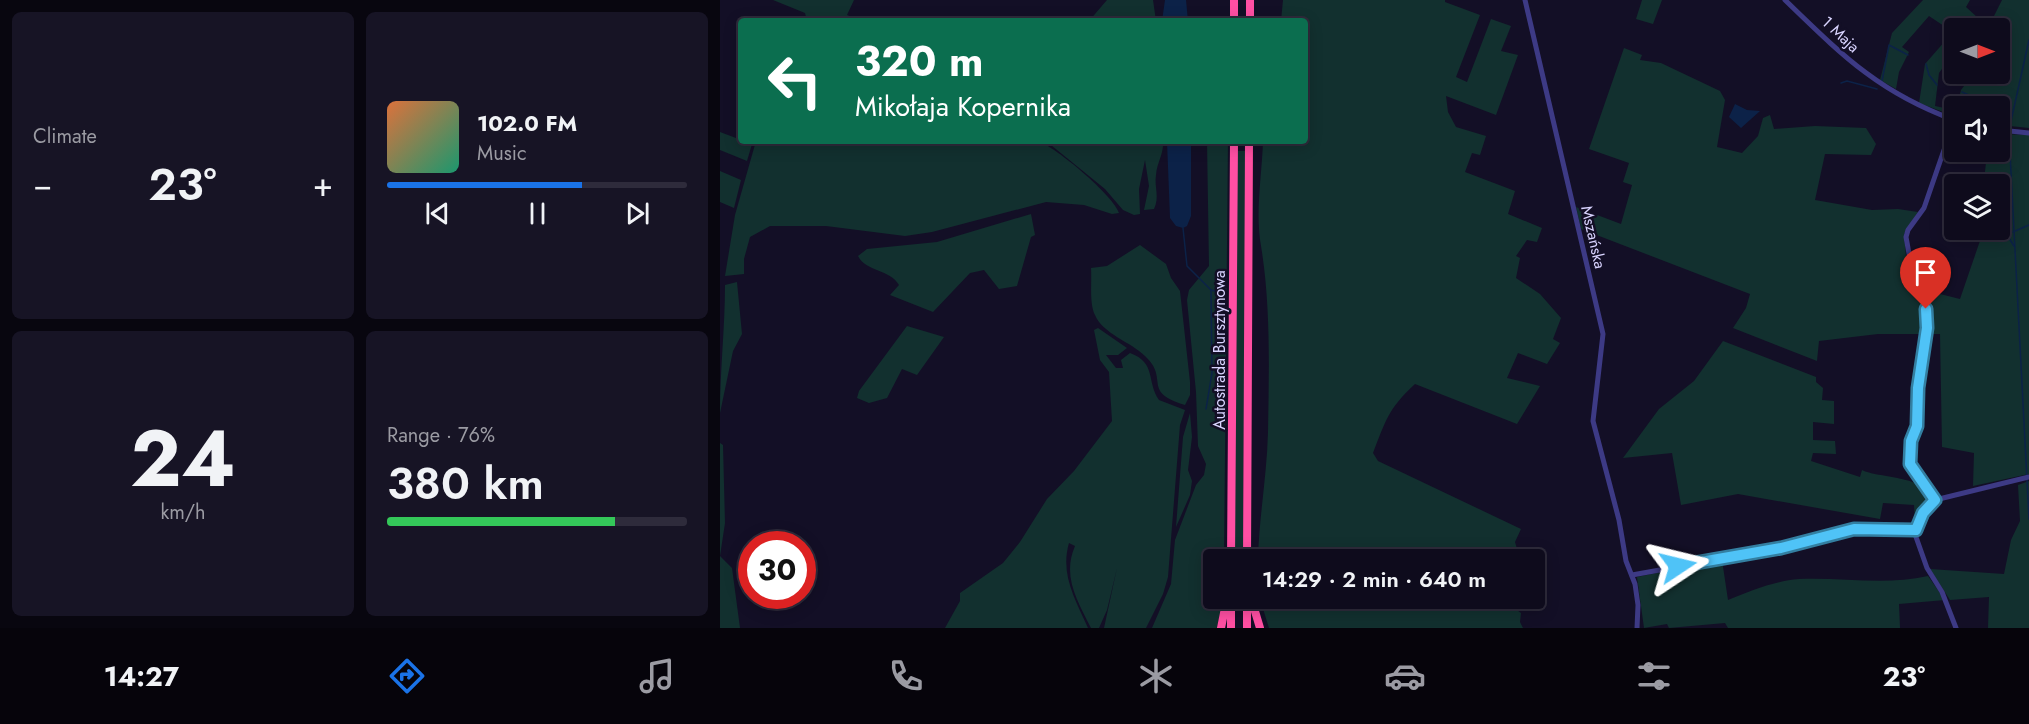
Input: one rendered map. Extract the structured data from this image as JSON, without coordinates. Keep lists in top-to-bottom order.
{
  "streets": {
    "highway": ["Autostrada Bursztynowa"],
    "street": ["1 Maja", "Mszańska"]
  },
  "north": "right",
  "page": {
    "tile": [
      "Climate",
      ["24", "km/h"],
      ["Range · 76%", "380 km"]
    ],
    "turn": ["320 m", "Mikołaja Kopernika"],
    "song": ["102.0 FM", "Music"],
    "heat": ["−", "23°", "+"],
    "limit": "30",
    "trip": "14:29 · 2 min · 640 m",
    "tabs": ["14:27", "23°"]
  }
}
